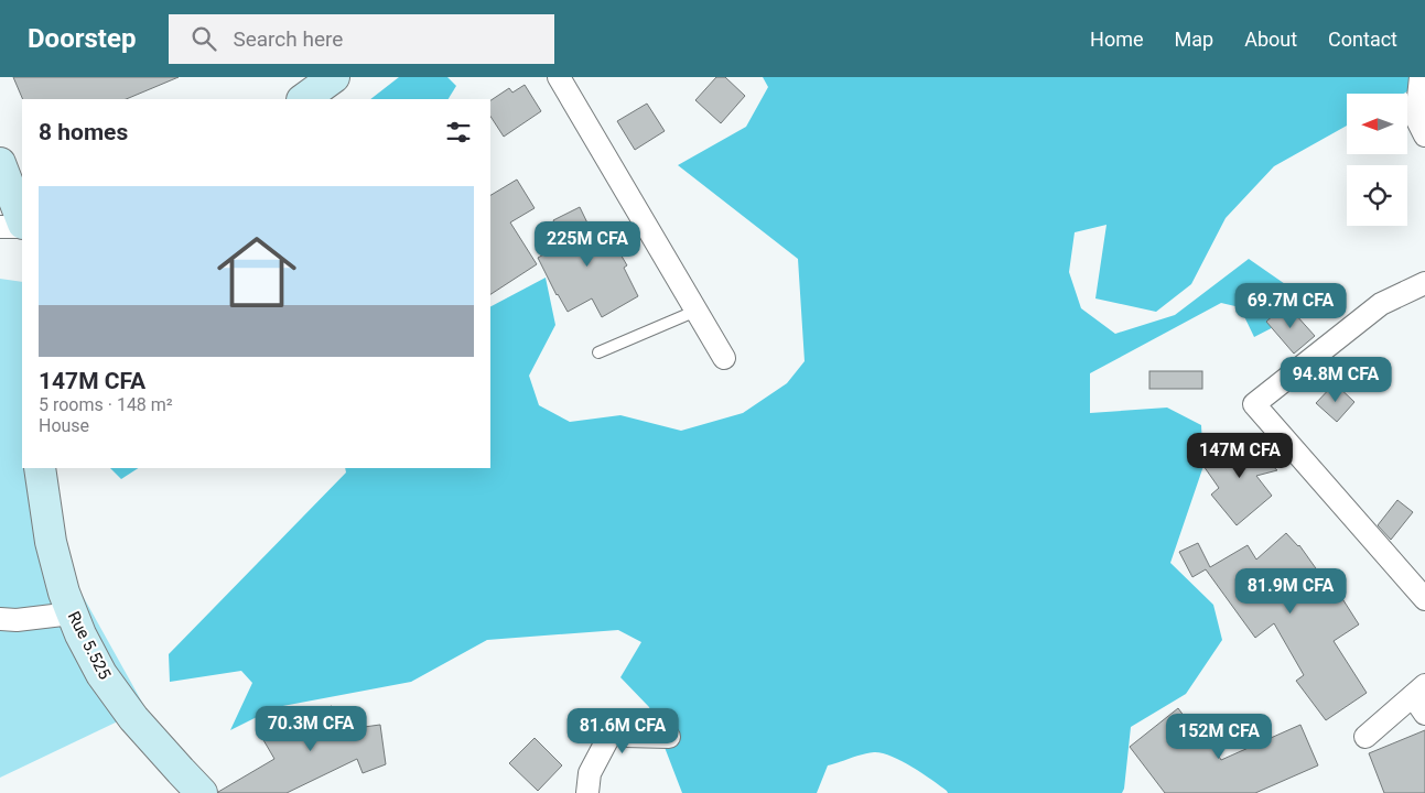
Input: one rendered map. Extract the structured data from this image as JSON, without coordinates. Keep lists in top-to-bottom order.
{
  "streets": {
    "street": ["Rue 5.525"]
  },
  "north": "left",
  "page": {
    "header": "Doorstep",
    "search": "Search here",
    "nav": [
      "Home",
      "Map",
      "About",
      "Contact"
    ],
    "heading": "8 homes",
    "list": [
      {
        "name": "147M CFA",
        "note": "5 rooms · 148 m² · House"
      }
    ],
    "price": [
      "225M CFA",
      "69.7M CFA",
      "94.8M CFA",
      "147M CFA",
      "81.9M CFA",
      "70.3M CFA",
      "81.6M CFA",
      "152M CFA"
    ]
  }
}
